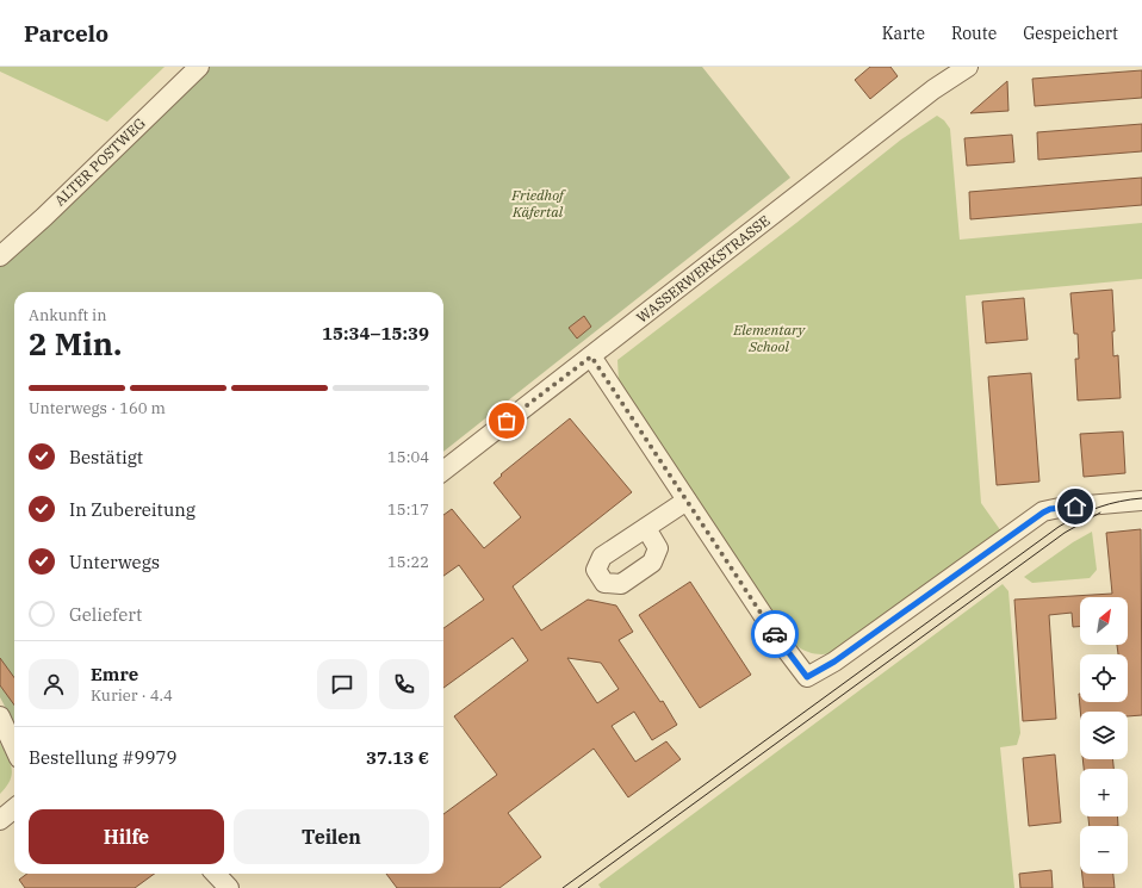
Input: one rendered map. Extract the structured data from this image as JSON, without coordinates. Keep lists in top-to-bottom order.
{
  "streets": {
    "street": ["ALTER POSTWEG", "WASSERWERKSTRASSE"]
  },
  "parks": ["Friedhof Käfertal", "Elementary School"],
  "north": "top right",
  "page": {
    "header": "Parcelo",
    "nav": ["Karte", "Route", "Gespeichert"],
    "heading": ["2 Min.", "Ankunft in", "15:34–15:39"],
    "panel": [
      "Emre",
      "Kurier · 4.4",
      "Bestellung #9979",
      "37.13 €"
    ],
    "bar": "Unterwegs · 160 m",
    "list": [
      ["Bestätigt", "15:04"],
      ["In Zubereitung", "15:17"],
      ["Unterwegs", "15:22"],
      "Geliefert"
    ],
    "map_buttons": ["+", "−"],
    "buttons": ["Hilfe", "Teilen"]
  }
}
